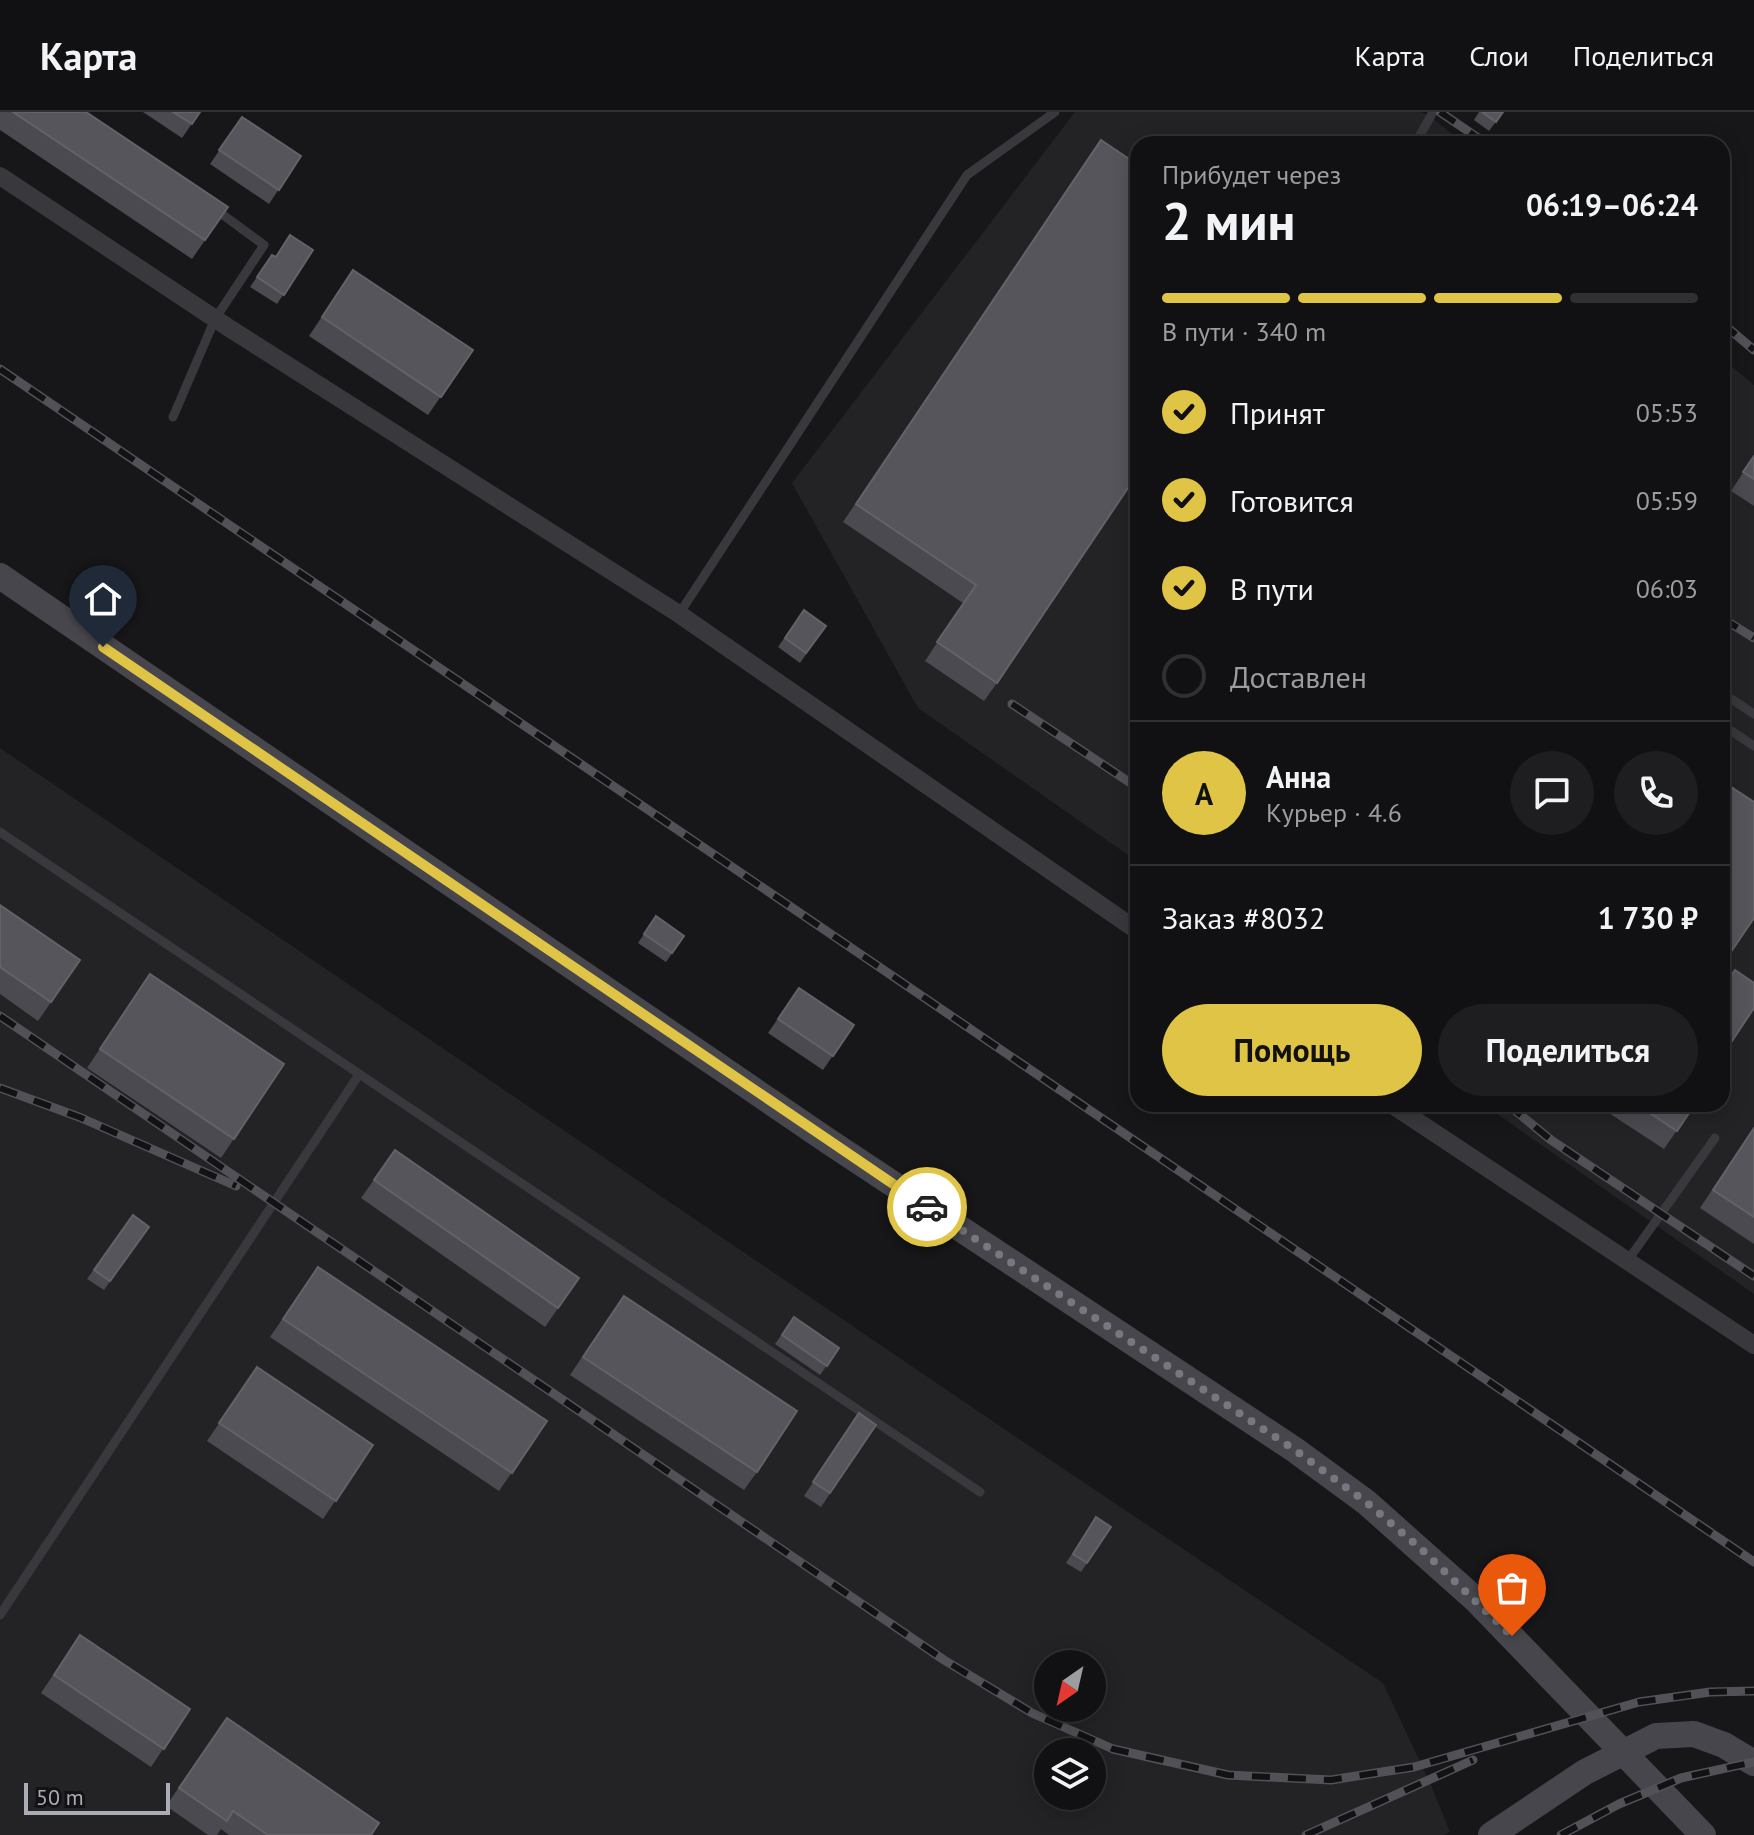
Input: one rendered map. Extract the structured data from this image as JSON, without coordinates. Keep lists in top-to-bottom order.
{
  "scale_bar": "50 m",
  "north": "bottom left",
  "page": {
    "header": "Карта",
    "nav": ["Карта", "Слои", "Поделиться"],
    "heading": ["2 мин", "Прибудет через", "06:19–06:24"],
    "panel": [
      "Анна",
      "Курьер · 4.6",
      "Заказ #8032",
      "1 730 ₽"
    ],
    "bar": "В пути · 340 m",
    "list": [
      ["Принят", "05:53"],
      ["Готовится", "05:59"],
      ["В пути", "06:03"],
      "Доставлен"
    ],
    "round": "А",
    "buttons": ["Помощь", "Поделиться"],
    "scale": "50 m"
  }
}
